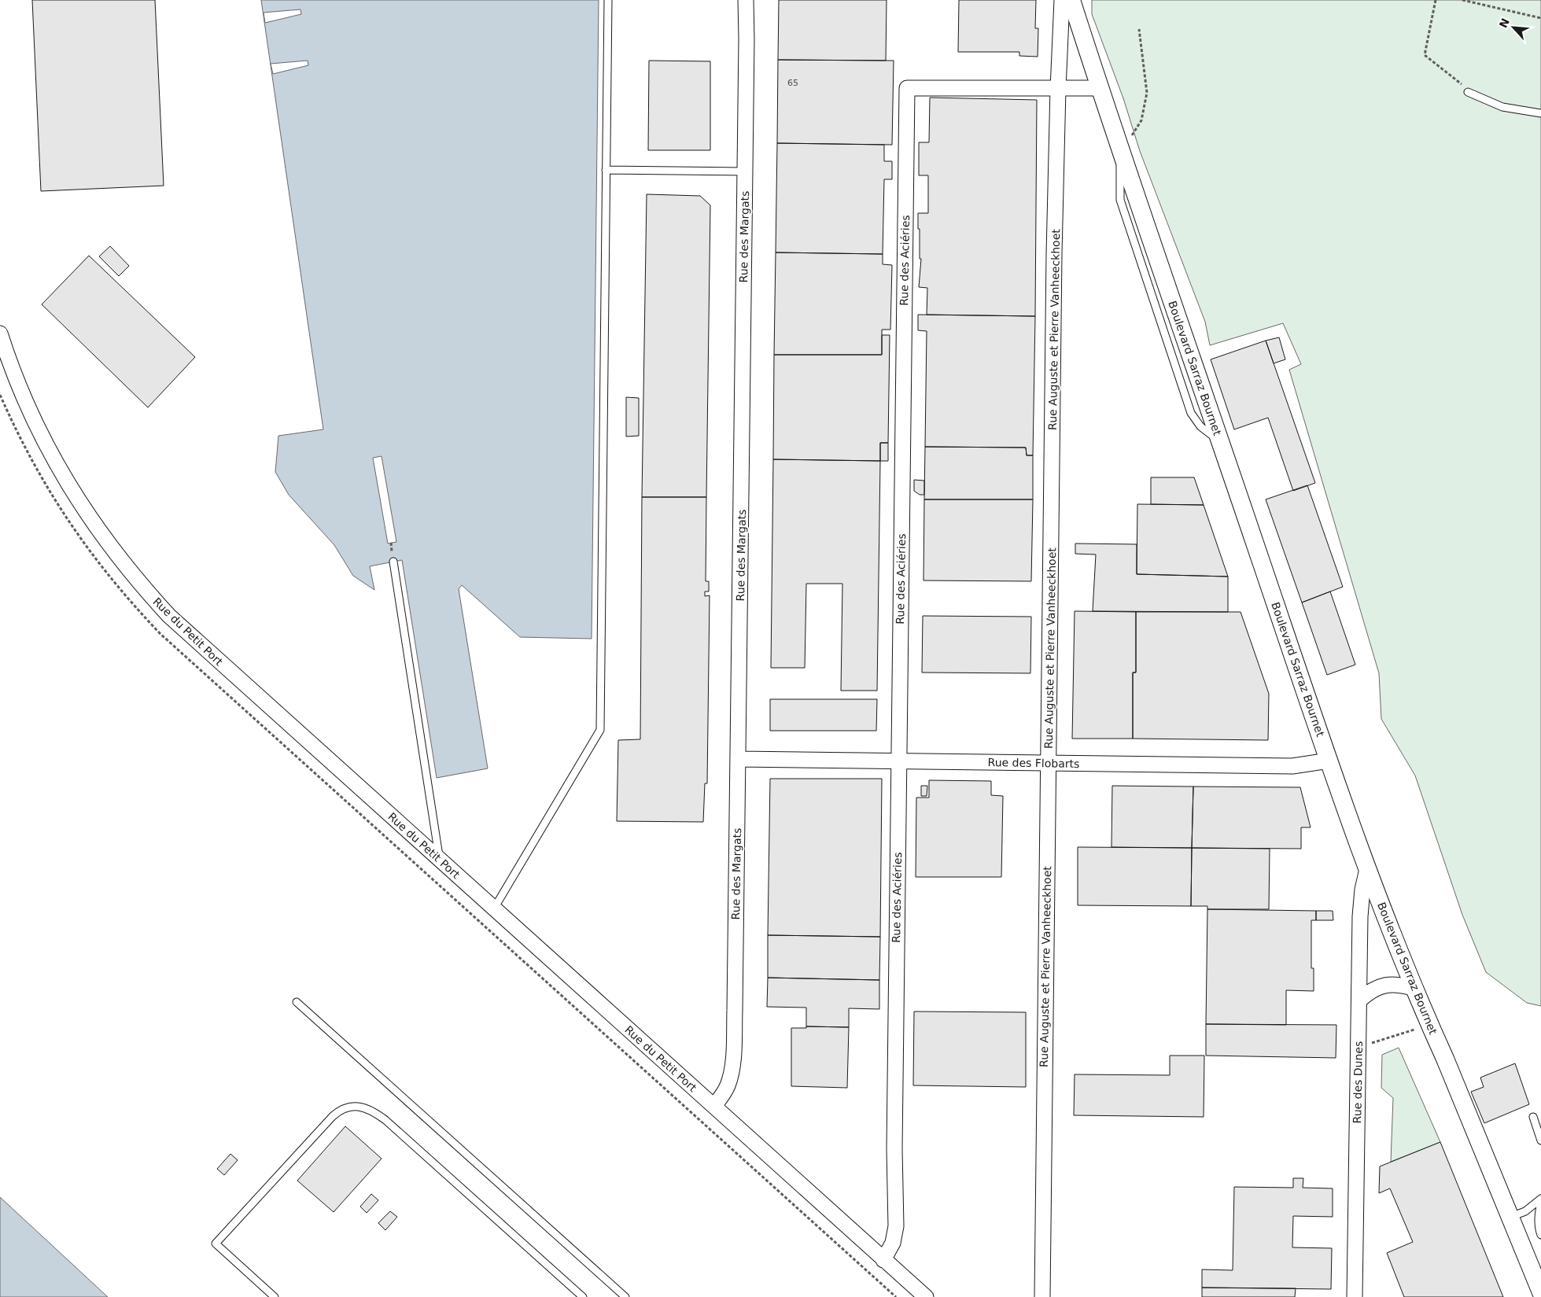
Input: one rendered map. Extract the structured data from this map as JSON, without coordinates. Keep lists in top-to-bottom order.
{
  "streets": {
    "street": [
      "Rue des Margats",
      "Rue des Aciéries",
      "Rue Auguste et Pierre Vanheeckhoet",
      "Boulevard Sarraz Bournet",
      "Rue du Petit Port",
      "Rue des Flobarts",
      "Rue des Dunes"
    ]
  },
  "crossings": [
    ["Rue des Margats", "Rue du Petit Port"],
    ["Rue des Margats", "Rue des Flobarts"],
    ["Rue des Aciéries", "Rue Auguste et Pierre Vanheeckhoet"],
    ["Rue des Aciéries", "Boulevard Sarraz Bournet"],
    ["Rue des Aciéries", "Rue du Petit Port"],
    ["Rue des Aciéries", "Rue des Flobarts"],
    ["Rue Auguste et Pierre Vanheeckhoet", "Rue des Flobarts"],
    ["Boulevard Sarraz Bournet", "Rue des Flobarts"],
    ["Boulevard Sarraz Bournet", "Rue des Dunes"]
  ],
  "house_numbers": ["65"],
  "north": "top left"
}
